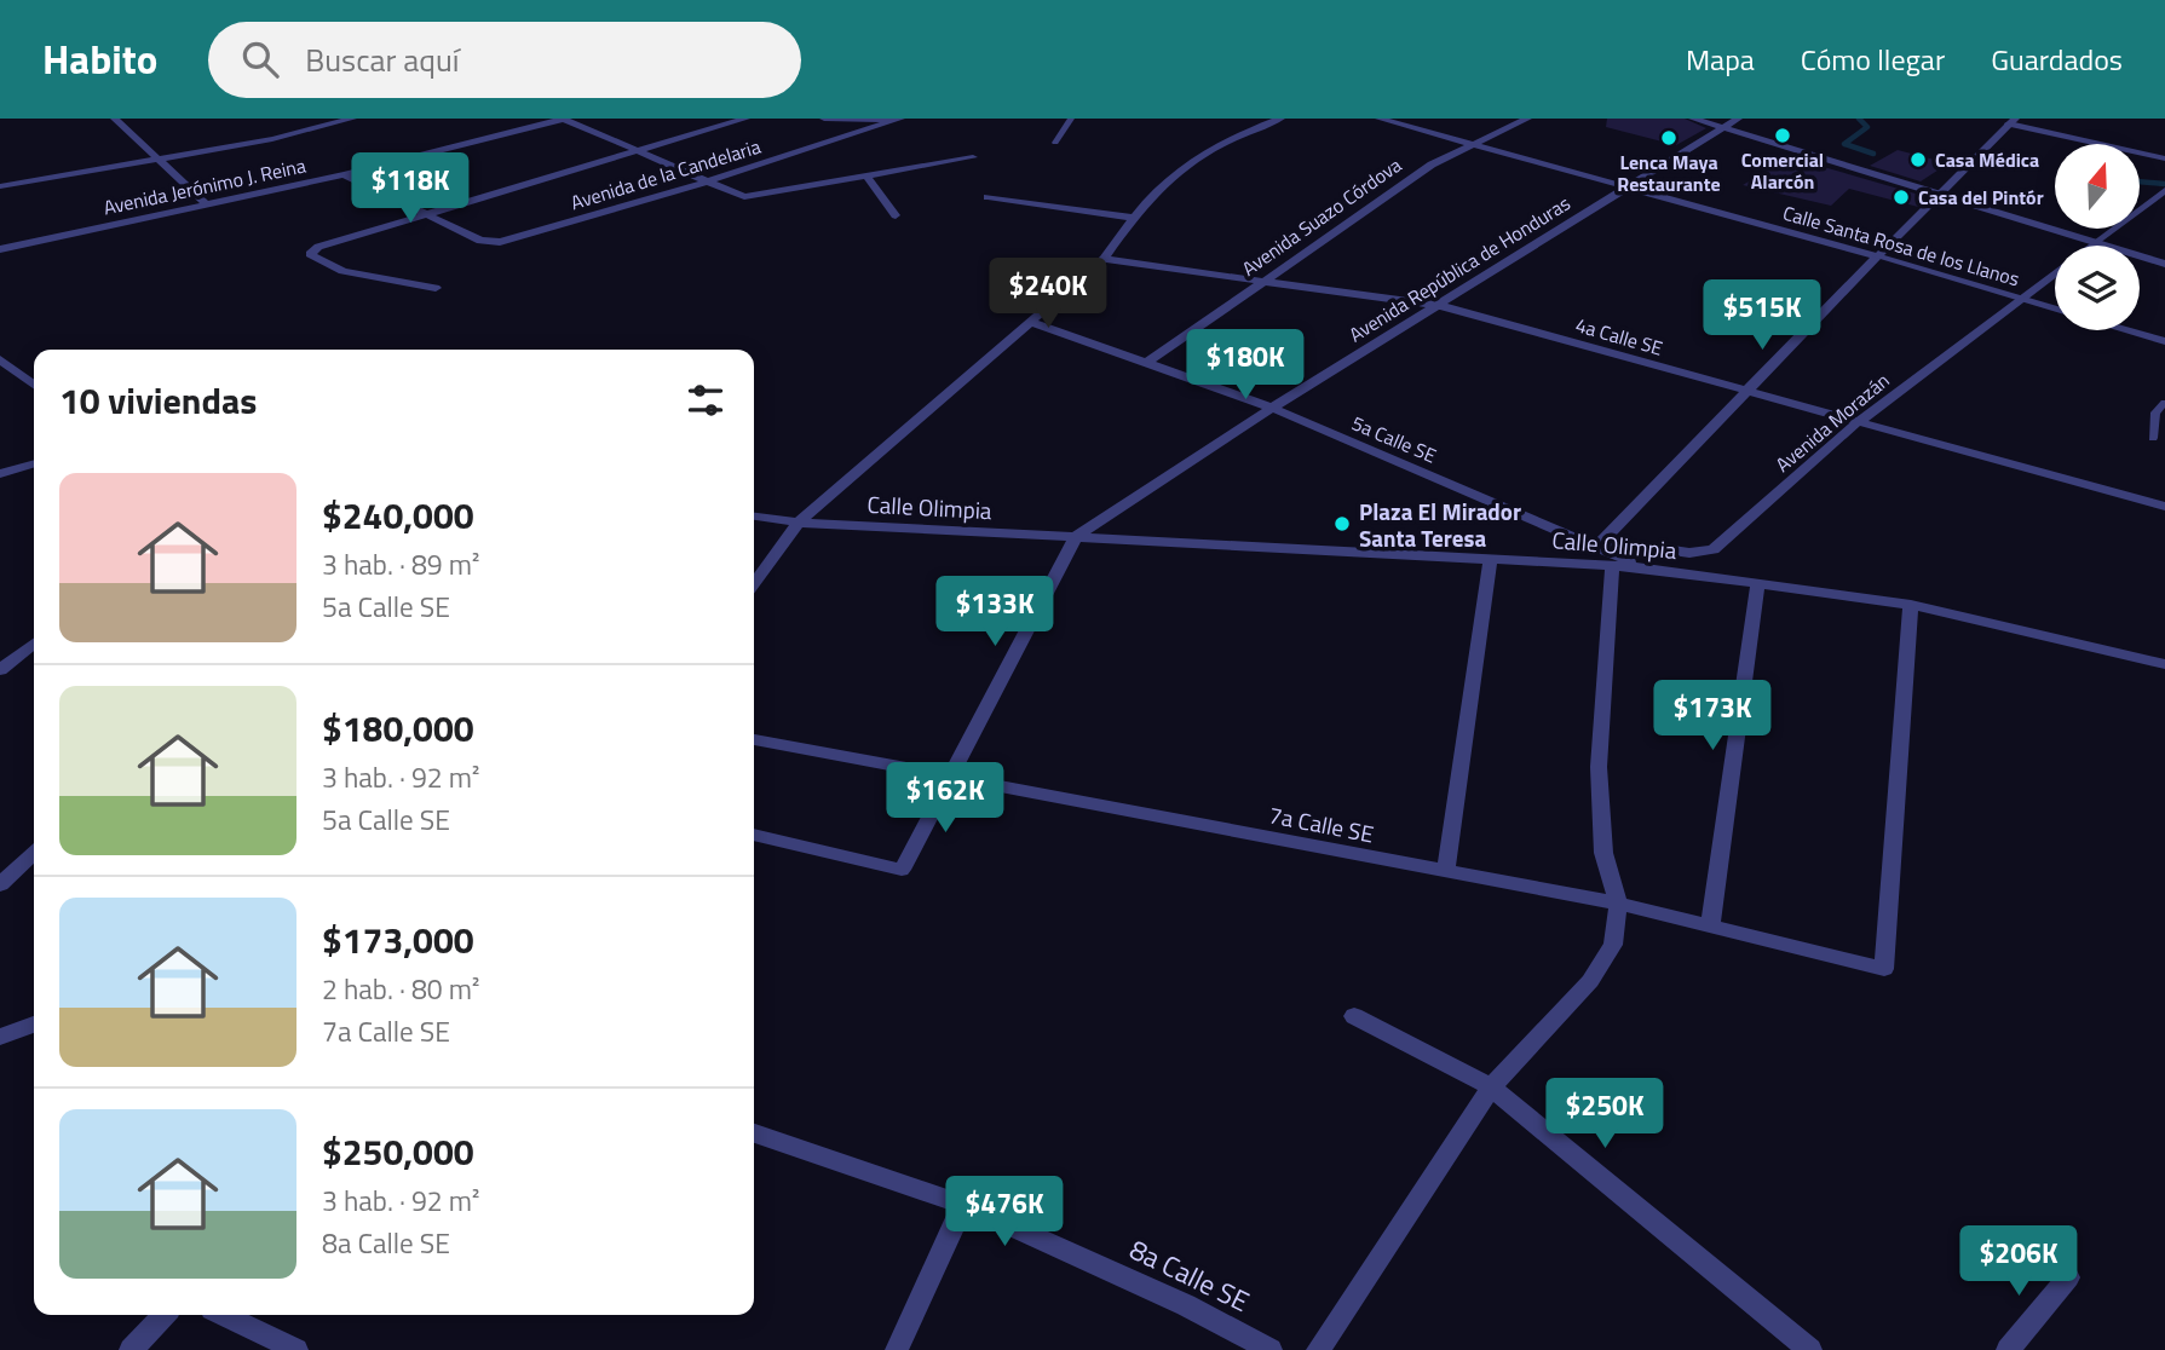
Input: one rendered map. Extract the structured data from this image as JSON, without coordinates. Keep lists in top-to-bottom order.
{
  "streets": {
    "street": [
      "Avenida de la Candelaria",
      "Avenida Jerónimo J. Reina",
      "Avenida Suazo Córdova",
      "Calle Santa Rosa de los Llanos",
      "Avenida República de Honduras",
      "4a Calle SE",
      "Avenida Morazán",
      "5a Calle SE",
      "Calle Olimpia",
      "7a Calle SE",
      "8a Calle SE"
    ]
  },
  "crossings": [
    ["Avenida Suazo Córdova", "Calle Santa Rosa de los Llanos"],
    ["Avenida Suazo Córdova", "4a Calle SE"],
    ["Avenida Suazo Córdova", "5a Calle SE"],
    ["Calle Santa Rosa de los Llanos", "Avenida República de Honduras"],
    ["Calle Santa Rosa de los Llanos", "Avenida Morazán"],
    ["Avenida República de Honduras", "4a Calle SE"],
    ["Avenida República de Honduras", "5a Calle SE"],
    ["Avenida República de Honduras", "Calle Olimpia"],
    ["4a Calle SE", "Avenida Morazán"],
    ["Avenida Morazán", "5a Calle SE"],
    ["5a Calle SE", "Calle Olimpia"],
    ["Calle Olimpia", "7a Calle SE"]
  ],
  "places": [
    "Comercial Alarcón",
    "Lenca Maya Restaurante",
    "Casa Médica",
    "Casa del Pintór",
    "Plaza El Mirador Santa Teresa"
  ],
  "north": "top",
  "page": {
    "header": "Habito",
    "search": "Buscar aquí",
    "nav": ["Mapa", "Cómo llegar", "Guardados"],
    "price": [
      "$118K",
      "$240K",
      "$515K",
      "$180K",
      "$133K",
      "$173K",
      "$162K",
      "$250K",
      "$476K",
      "$206K"
    ],
    "heading": "10 viviendas",
    "list": [
      {
        "name": "$240,000",
        "note": "3 hab. · 89 m² · 5a Calle SE"
      },
      {
        "name": "$180,000",
        "note": "3 hab. · 92 m² · 5a Calle SE"
      },
      {
        "name": "$173,000",
        "note": "2 hab. · 80 m² · 7a Calle SE"
      },
      {
        "name": "$250,000",
        "note": "3 hab. · 92 m² · 8a Calle SE"
      }
    ]
  }
}
